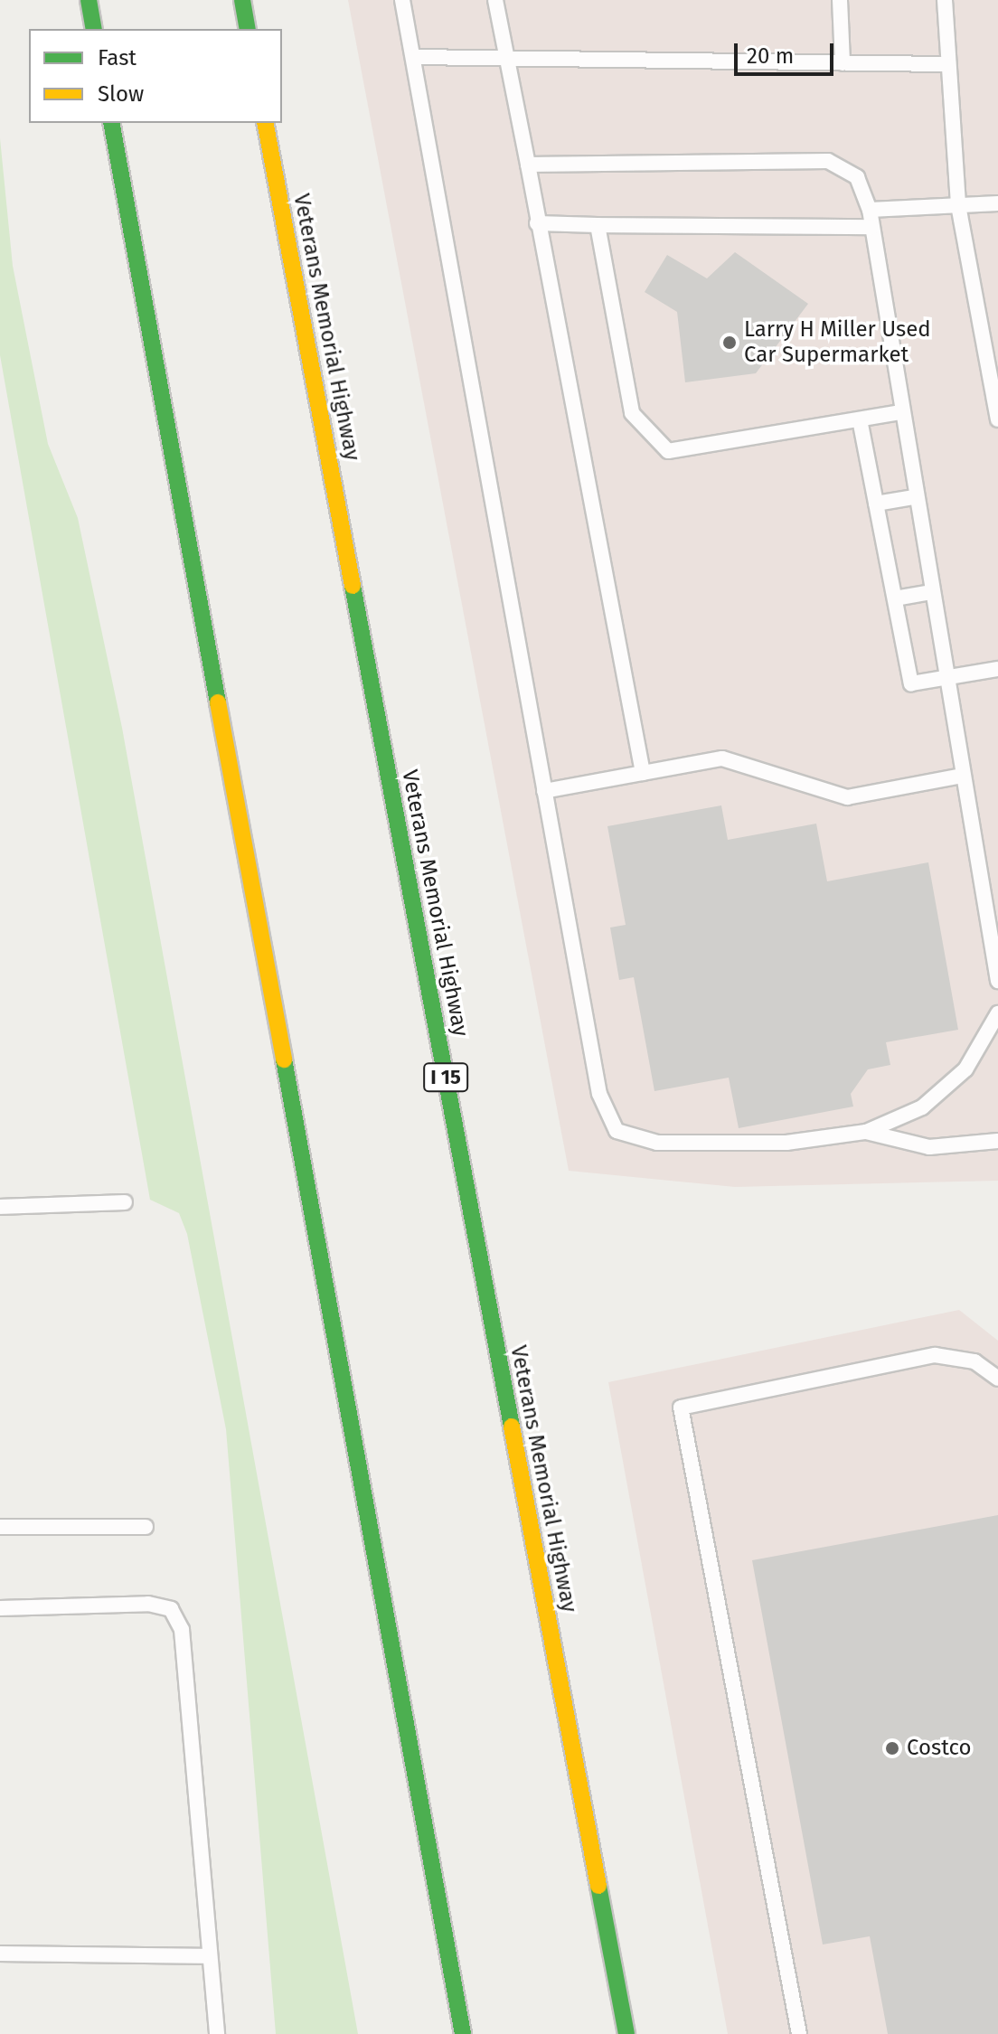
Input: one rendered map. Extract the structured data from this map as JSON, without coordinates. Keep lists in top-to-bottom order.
{
  "streets": {
    "highway": ["Veterans Memorial Highway", "I 15"]
  },
  "places": ["Larry H Miller Used Car Supermarket", "Costco"],
  "legend": ["Fast", "Slow"],
  "scale_bar": "20 m"
}
